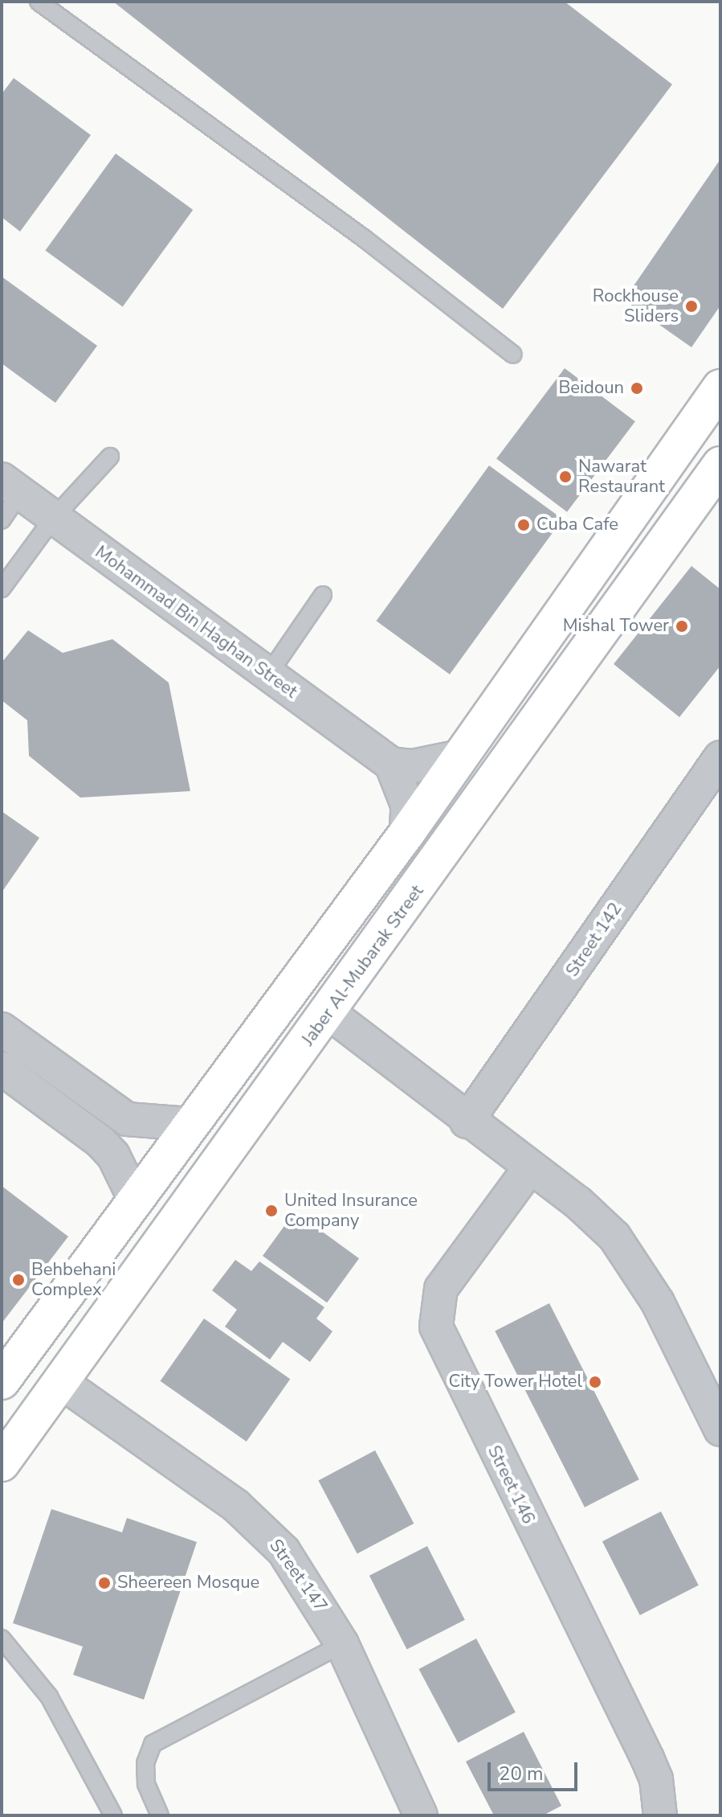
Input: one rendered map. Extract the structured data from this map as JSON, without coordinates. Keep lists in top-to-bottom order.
{
  "streets": {
    "main road": ["Jaber Al-Mubarak Street"],
    "street": [
      "Mohammad Bin Haghan Street",
      "Street 142",
      "Street 146",
      "Street 147"
    ]
  },
  "crossings": [
    ["Jaber Al-Mubarak Street", "Street 147"]
  ],
  "places": [
    "Rockhouse Sliders",
    "Beidoun",
    "Nawarat Restaurant",
    "Cuba Cafe",
    "Mishal Tower",
    "United Insurance Company",
    "Behbehani Complex",
    "City Tower Hotel",
    "Sheereen Mosque"
  ],
  "scale_bar": "20 m"
}
